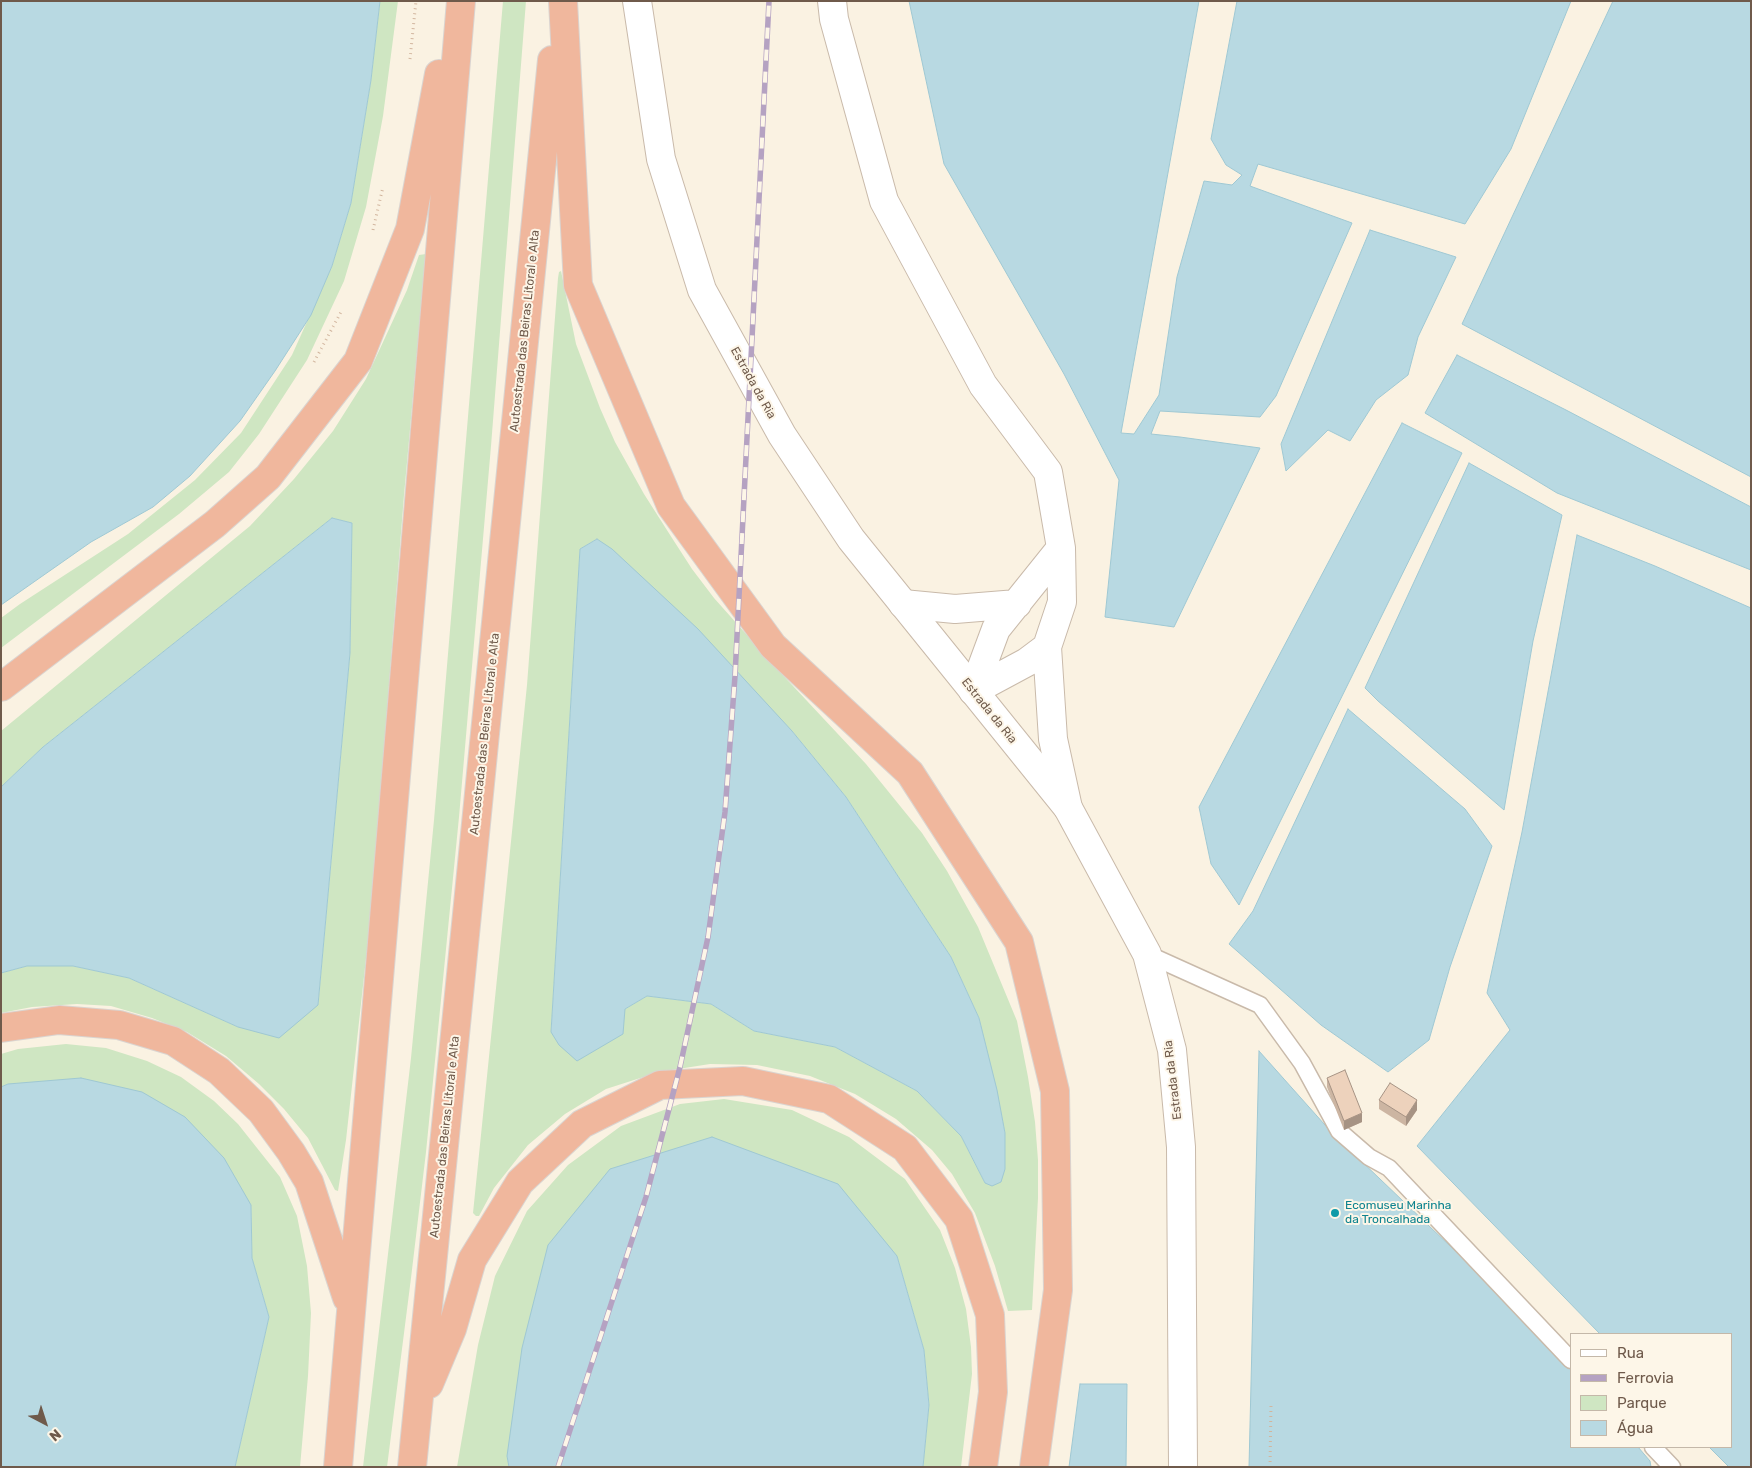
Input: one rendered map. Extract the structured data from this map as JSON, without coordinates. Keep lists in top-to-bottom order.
{
  "streets": {
    "highway": ["Autoestrada das Beiras Litoral e Alta"],
    "street": ["Estrada da Ria"]
  },
  "places": ["Ecomuseu Marinha da Troncalhada"],
  "legend": [
    "Rua",
    "Ferrovia",
    "Parque",
    "Água"
  ],
  "north": "bottom right"
}
